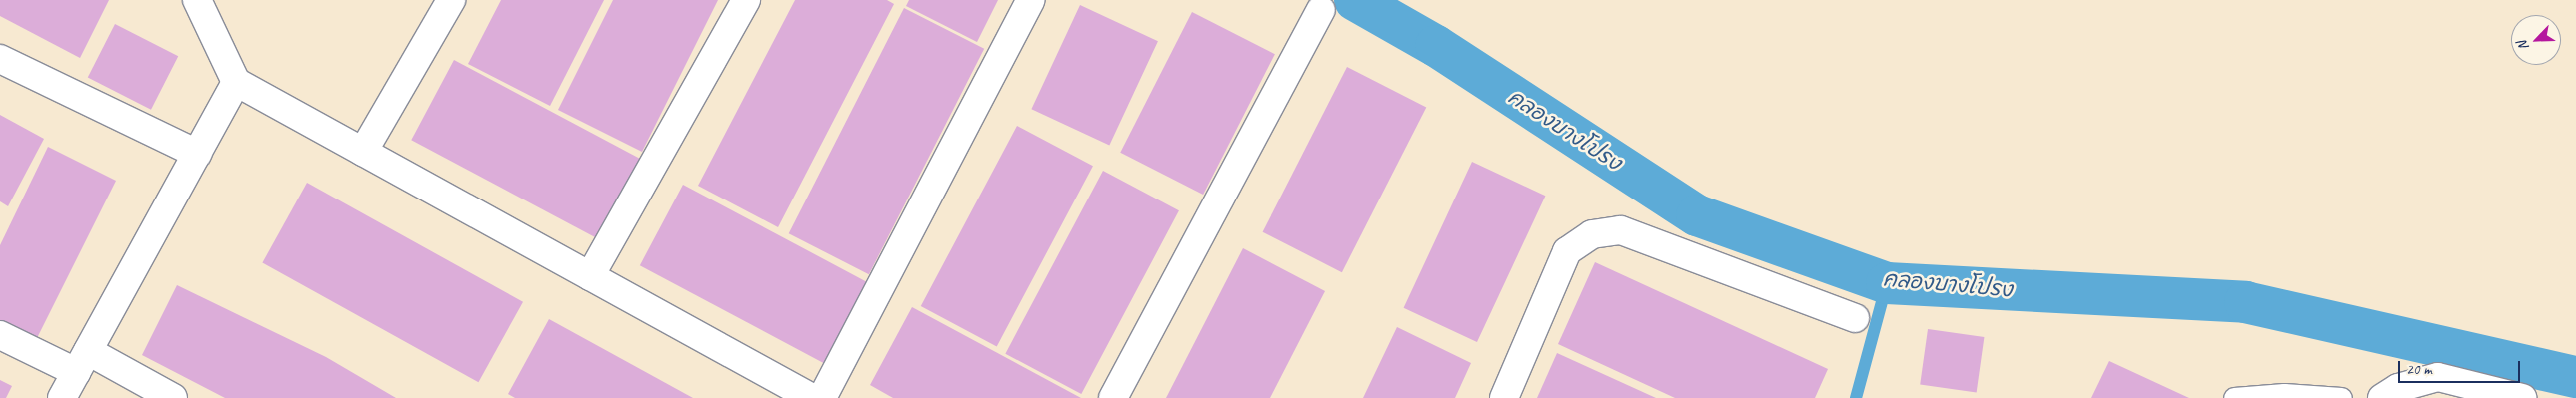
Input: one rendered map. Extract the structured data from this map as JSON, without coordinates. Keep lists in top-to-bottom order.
{
  "water": ["คลองบางโปรง"],
  "scale_bar": "20 m",
  "north": "bottom left"
}
